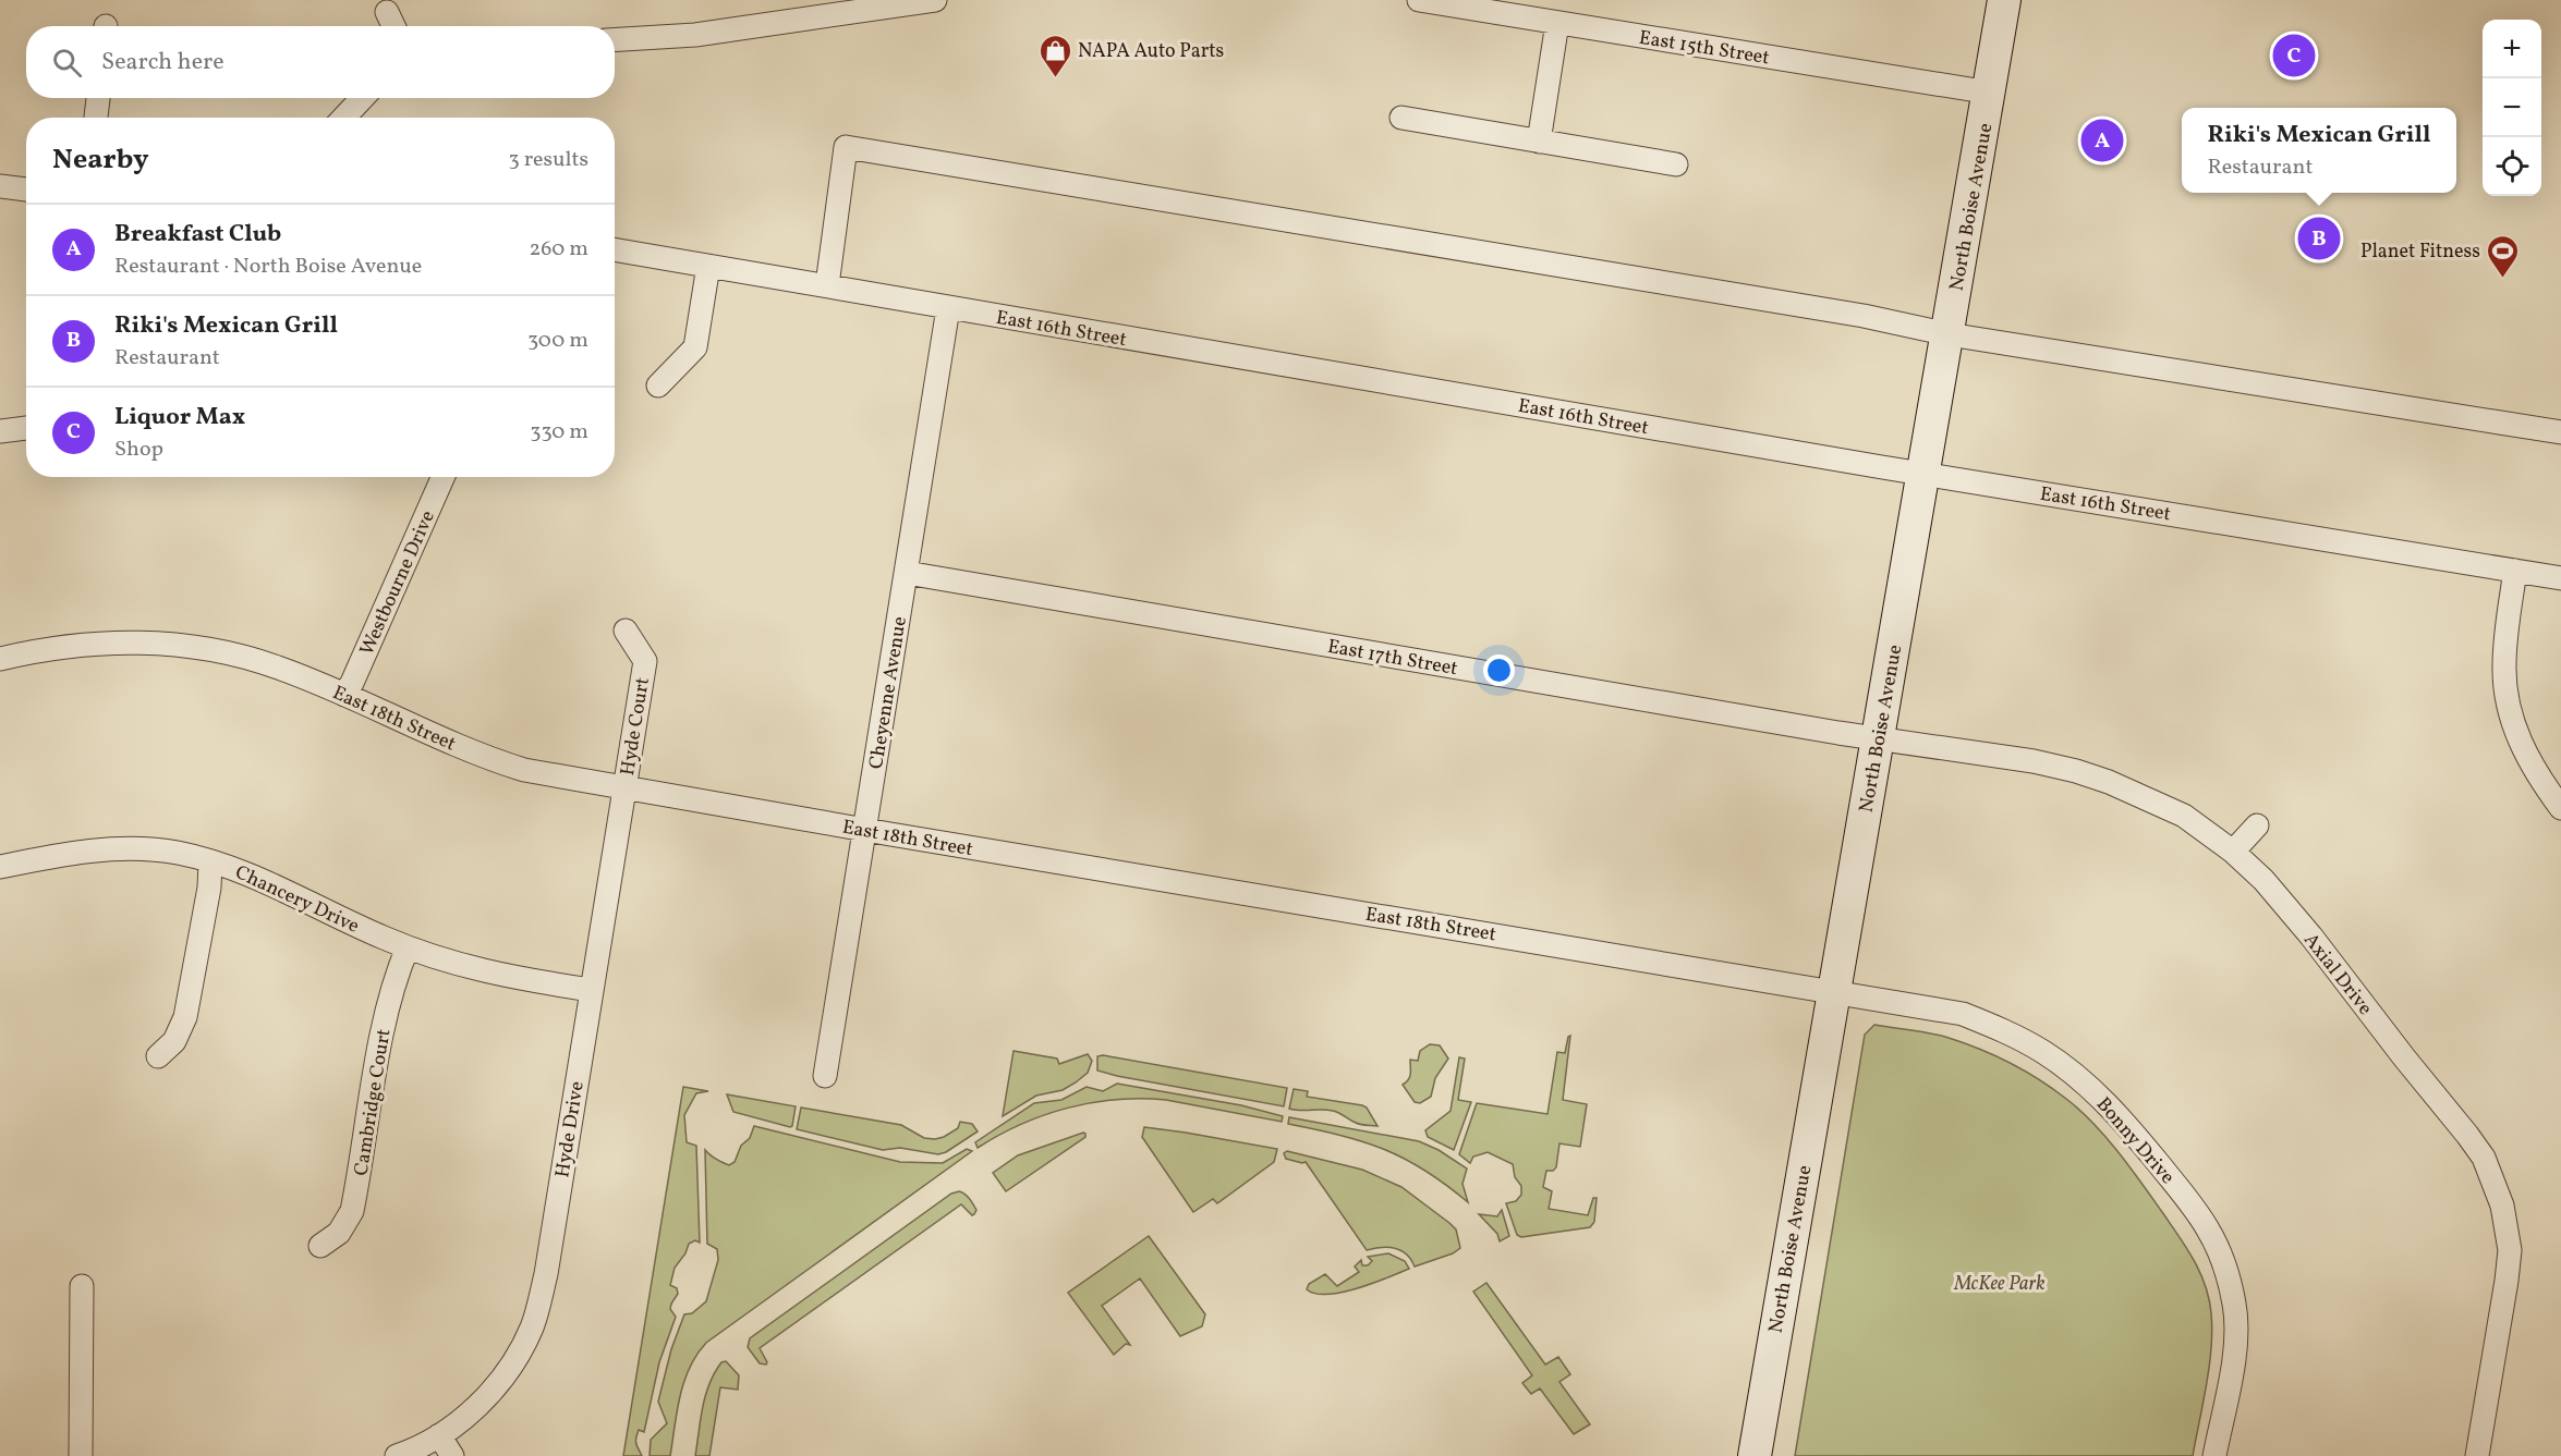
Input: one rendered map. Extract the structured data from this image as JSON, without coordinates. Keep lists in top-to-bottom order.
{
  "streets": {
    "street": [
      "East 15th Street",
      "North Boise Avenue",
      "East 16th Street",
      "Westbourne Drive",
      "East 17th Street",
      "Cheyenne Avenue",
      "East 18th Street",
      "Hyde Court",
      "Chancery Drive",
      "Axial Drive",
      "Cambridge Court",
      "Hyde Drive",
      "Bonny Drive"
    ]
  },
  "crossings": [
    ["East 15th Street", "North Boise Avenue"],
    ["North Boise Avenue", "East 16th Street"],
    ["North Boise Avenue", "East 17th Street"],
    ["North Boise Avenue", "East 18th Street"],
    ["North Boise Avenue", "Axial Drive"],
    ["North Boise Avenue", "Bonny Drive"],
    ["East 16th Street", "Cheyenne Avenue"],
    ["Westbourne Drive", "East 18th Street"],
    ["East 17th Street", "Cheyenne Avenue"],
    ["East 17th Street", "Axial Drive"],
    ["Cheyenne Avenue", "East 18th Street"],
    ["East 18th Street", "Hyde Court"],
    ["East 18th Street", "Hyde Drive"],
    ["East 18th Street", "Bonny Drive"],
    ["Hyde Court", "Hyde Drive"],
    ["Chancery Drive", "Cambridge Court"],
    ["Chancery Drive", "Hyde Drive"]
  ],
  "parks": ["McKee Park"],
  "places": {
    "shop": ["NAPA Auto Parts"],
    "sports": ["Planet Fitness"]
  },
  "page": {
    "map_buttons": ["+", "−"],
    "search": "Search here",
    "pins": ["C", "A", "B"],
    "popup": ["Riki's Mexican Grill", "Restaurant"],
    "heading": ["Nearby", "3 results"],
    "list": [
      {
        "mark": "A",
        "name": "Breakfast Club",
        "note": "Restaurant · North Boise Avenue",
        "value": "260 m"
      },
      {
        "mark": "B",
        "name": "Riki's Mexican Grill",
        "note": "Restaurant",
        "value": "300 m"
      },
      {
        "mark": "C",
        "name": "Liquor Max",
        "note": "Shop",
        "value": "330 m"
      }
    ]
  }
}
